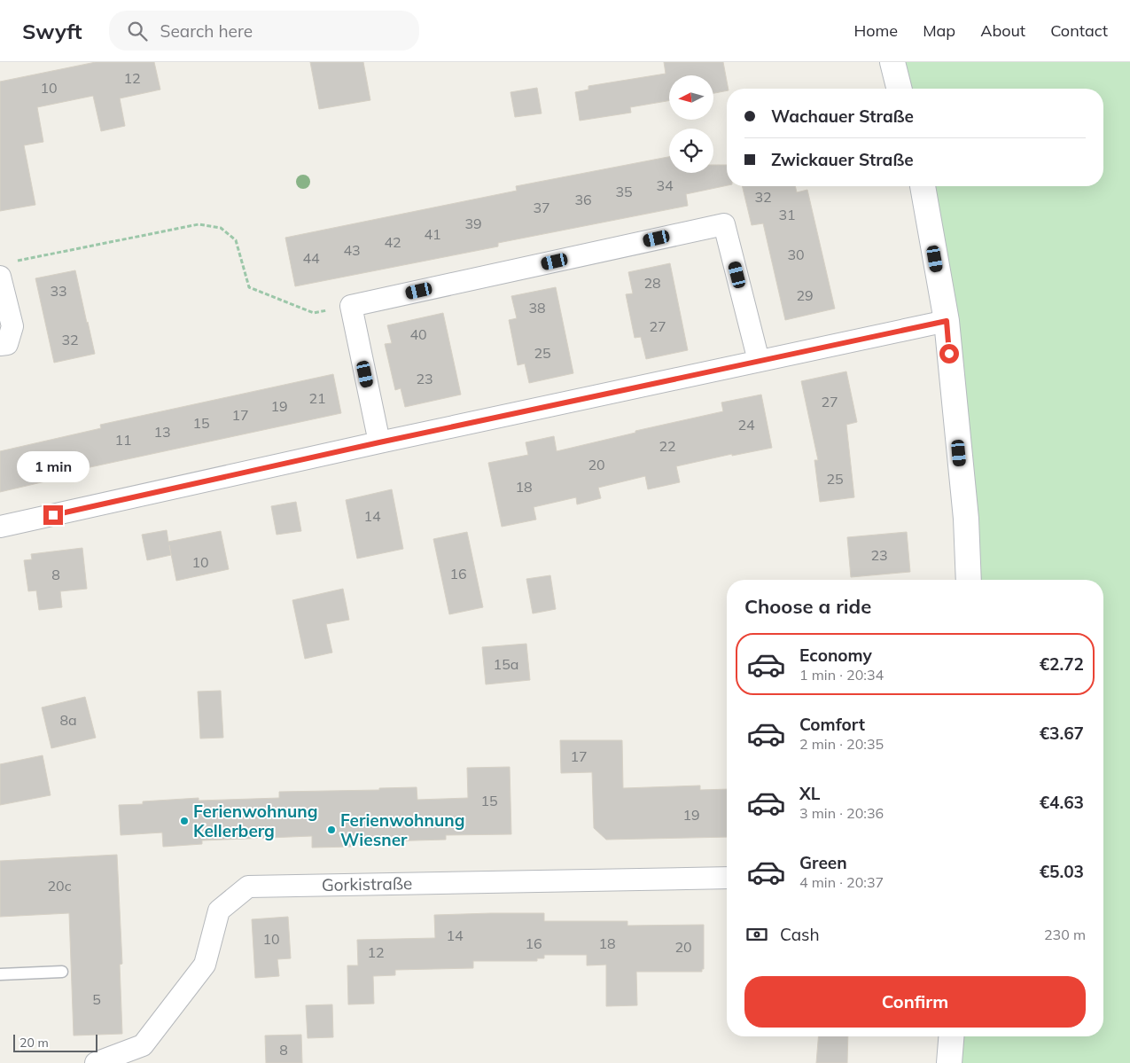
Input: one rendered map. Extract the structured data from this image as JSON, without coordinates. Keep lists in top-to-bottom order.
{
  "streets": {
    "street": ["Gorkistraße"]
  },
  "places": ["Ferienwohnung Kellerberg", "Ferienwohnung Wiesner"],
  "house_numbers": [
    "12",
    "10",
    "34",
    "35",
    "32",
    "36",
    "37",
    "31",
    "39",
    "41",
    "42",
    "43",
    "30",
    "44",
    "28",
    "33",
    "29",
    "38",
    "27",
    "40",
    "32",
    "25",
    "23",
    "21",
    "27",
    "19",
    "17",
    "15",
    "24",
    "13",
    "11",
    "22",
    "20",
    "25",
    "18",
    "14",
    "23",
    "10",
    "16",
    "8",
    "15a",
    "8a",
    "17",
    "15",
    "19",
    "20c",
    "14",
    "10",
    "16",
    "18",
    "20",
    "12",
    "5",
    "8"
  ],
  "scale_bar": "20 m",
  "north": "left",
  "page": {
    "header": "Swyft",
    "search": "Search here",
    "nav": [
      "Home",
      "Map",
      "About",
      "Contact"
    ],
    "banner": ["Wachauer Straße", "Zwickauer Straße"],
    "bubble": "1 min",
    "heading": "Choose a ride",
    "list": [
      {
        "name": "Economy",
        "note": "1 min · 20:34",
        "value": "€2.72"
      },
      {
        "name": "Comfort",
        "note": "2 min · 20:35",
        "value": "€3.67"
      },
      {
        "name": "XL",
        "note": "3 min · 20:36",
        "value": "€4.63"
      },
      {
        "name": "Green",
        "note": "4 min · 20:37",
        "value": "€5.03"
      }
    ],
    "pay": ["Cash", "230 m"],
    "buttons": "Confirm",
    "scale": "20 m"
  }
}
